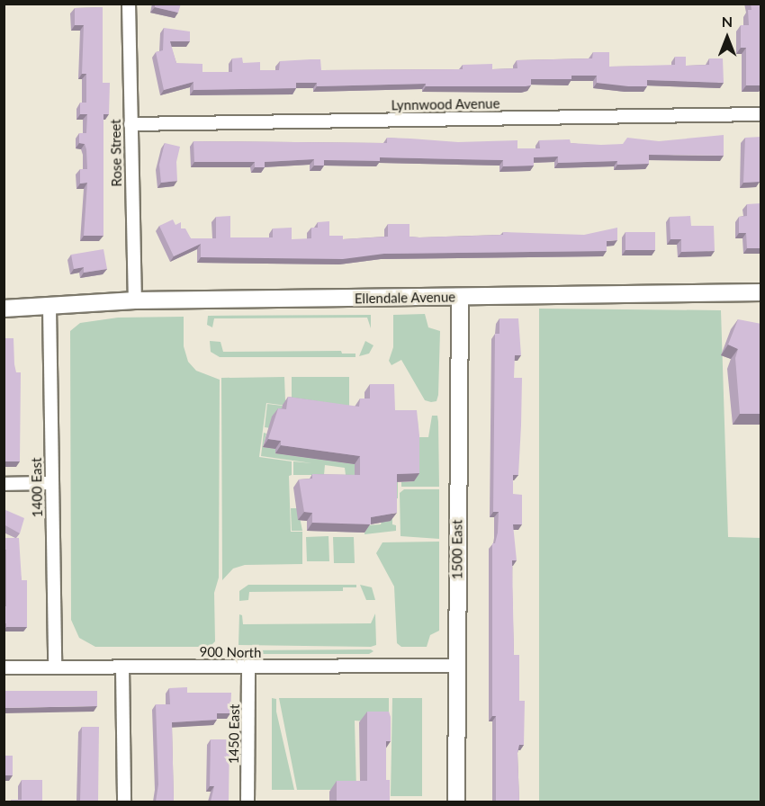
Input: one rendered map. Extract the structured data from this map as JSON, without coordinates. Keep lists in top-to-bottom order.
{
  "streets": {
    "street": [
      "Lynnwood Avenue",
      "Rose Street",
      "Ellendale Avenue",
      "1400 East",
      "1500 East",
      "900 North",
      "1450 East"
    ]
  },
  "crossings": [
    ["Lynnwood Avenue", "Rose Street"],
    ["Rose Street", "Ellendale Avenue"],
    ["Ellendale Avenue", "1400 East"],
    ["Ellendale Avenue", "1500 East"],
    ["1400 East", "900 North"],
    ["1500 East", "900 North"],
    ["900 North", "1450 East"]
  ],
  "north": "top"
}
